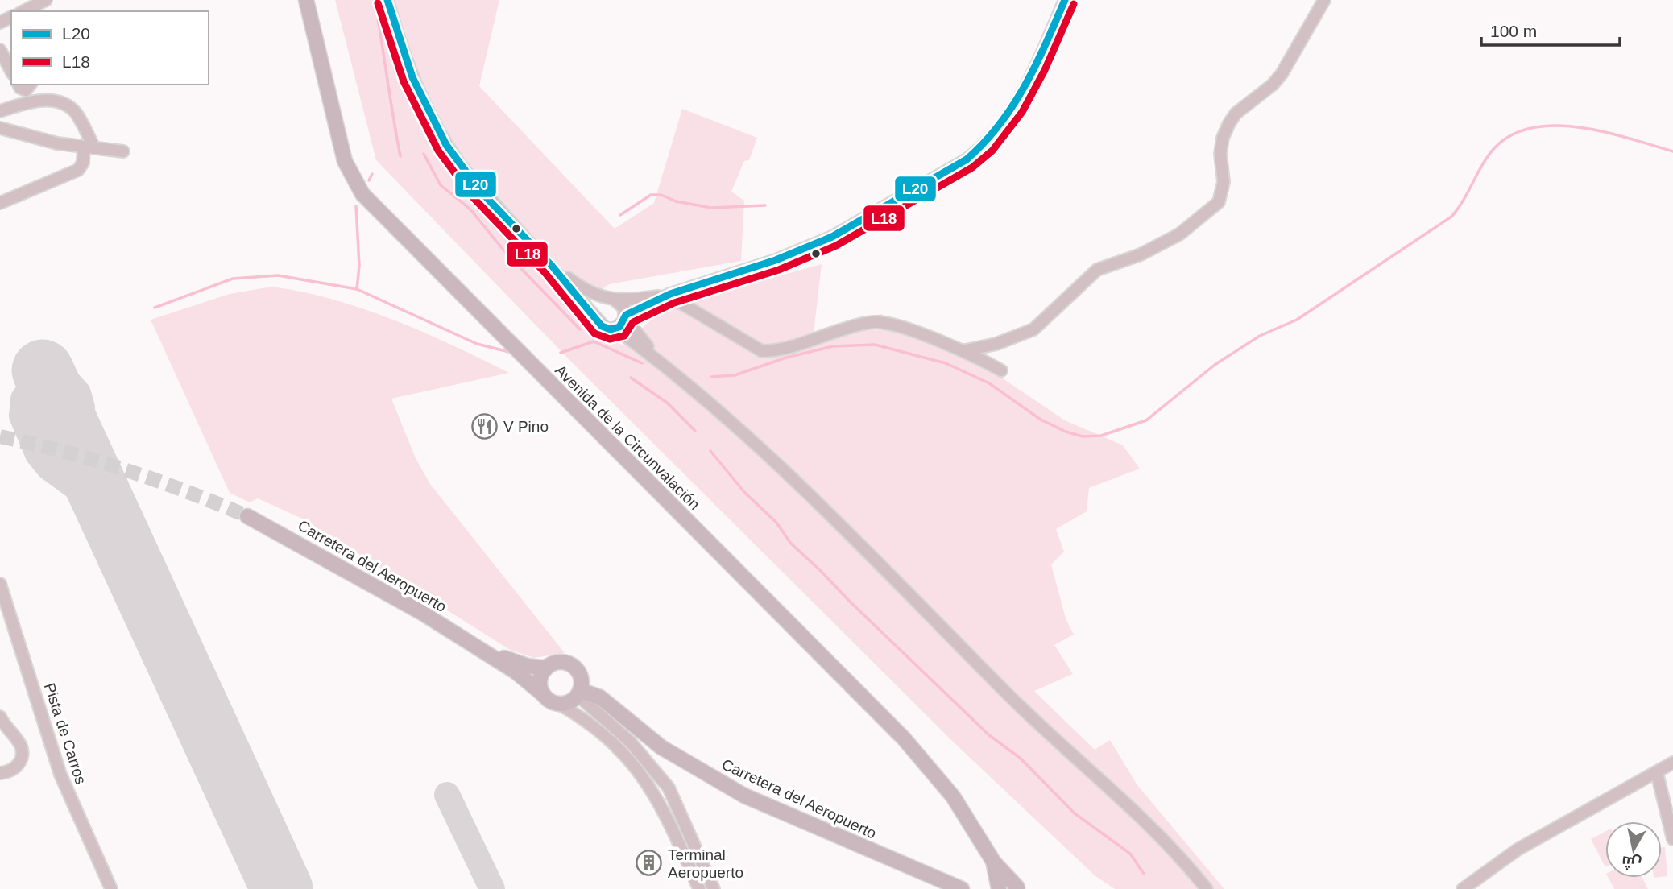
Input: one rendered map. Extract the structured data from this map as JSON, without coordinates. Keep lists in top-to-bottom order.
{
  "streets": {
    "main road": ["Avenida de la Circunvalación", "Carretera del Aeropuerto"],
    "street": ["Pista de Carros"]
  },
  "places": {
    "restaurant": ["V Pino"],
    "building": ["Terminal Aeropuerto"]
  },
  "lines": ["transit line L20", "transit line L18"],
  "legend": ["L20", "L18"],
  "scale_bar": "100 m",
  "north": "bottom"
}
